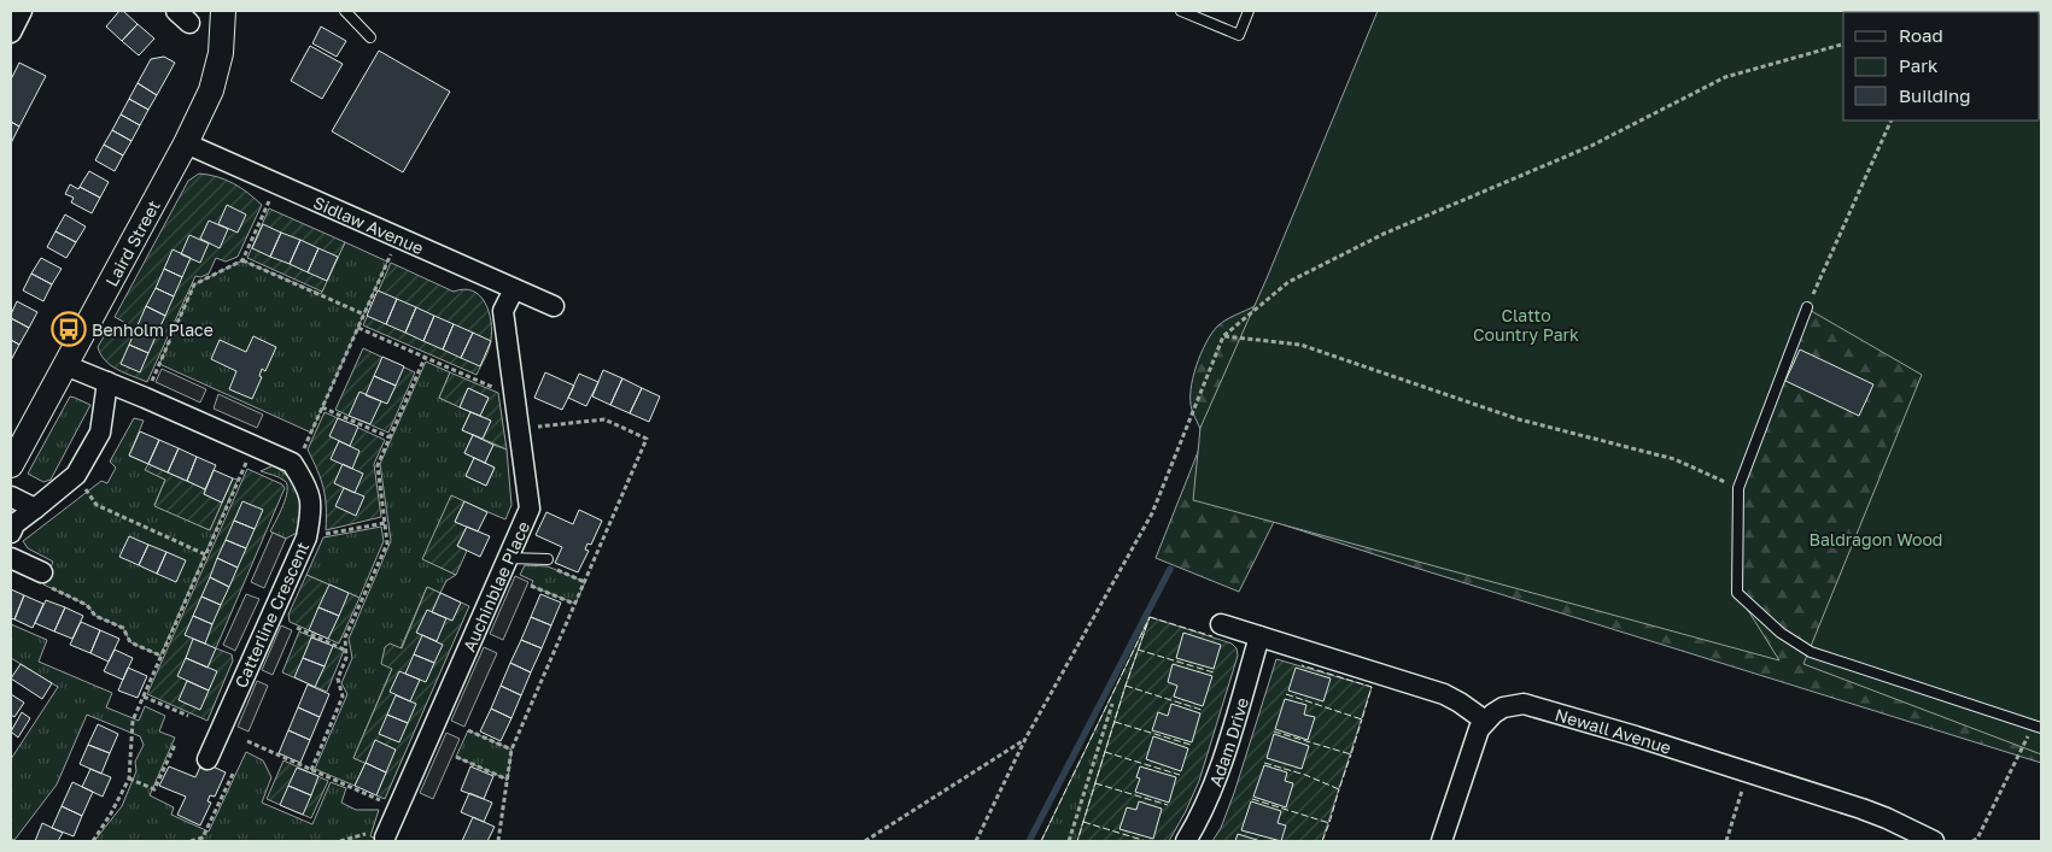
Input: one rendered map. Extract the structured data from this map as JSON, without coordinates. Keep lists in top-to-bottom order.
{
  "streets": {
    "street": [
      "Sidlaw Avenue",
      "Laird Street",
      "Auchinblae Place",
      "Catterline Crescent",
      "Newall Avenue",
      "Adam Drive"
    ]
  },
  "crossings": [
    ["Sidlaw Avenue", "Laird Street"],
    ["Sidlaw Avenue", "Auchinblae Place"]
  ],
  "parks": ["Clatto Country Park", "Baldragon Wood"],
  "places": {
    "bus stop": ["Benholm Place"]
  },
  "legend": ["Road", "Park", "Building"]
}
